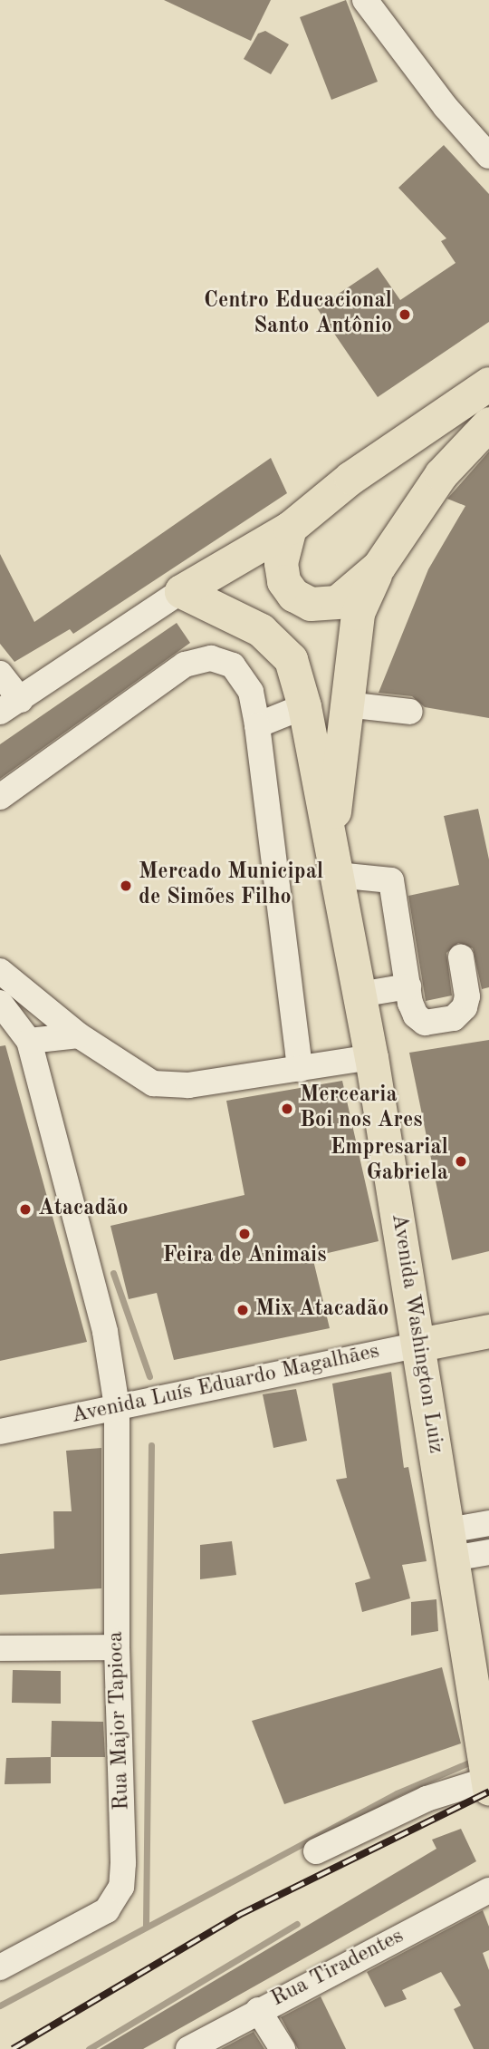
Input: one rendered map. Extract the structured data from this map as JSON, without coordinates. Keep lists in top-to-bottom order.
{
  "streets": {
    "main road": ["Avenida Washington Luiz", "Avenida Luís Eduardo Magalhães"],
    "street": ["Rua Major Tapioca", "Rua Tiradentes"]
  },
  "crossings": [
    ["Avenida Washington Luiz", "Avenida Luís Eduardo Magalhães"],
    ["Avenida Luís Eduardo Magalhães", "Rua Major Tapioca"]
  ],
  "places": [
    "Centro Educacional Santo Antônio",
    "Mercado Municipal de Simões Filho",
    "Mercearia Boi nos Ares",
    "Empresarial Gabriela",
    "Atacadão",
    "Feira de Animais",
    "Mix Atacadão"
  ]
}
